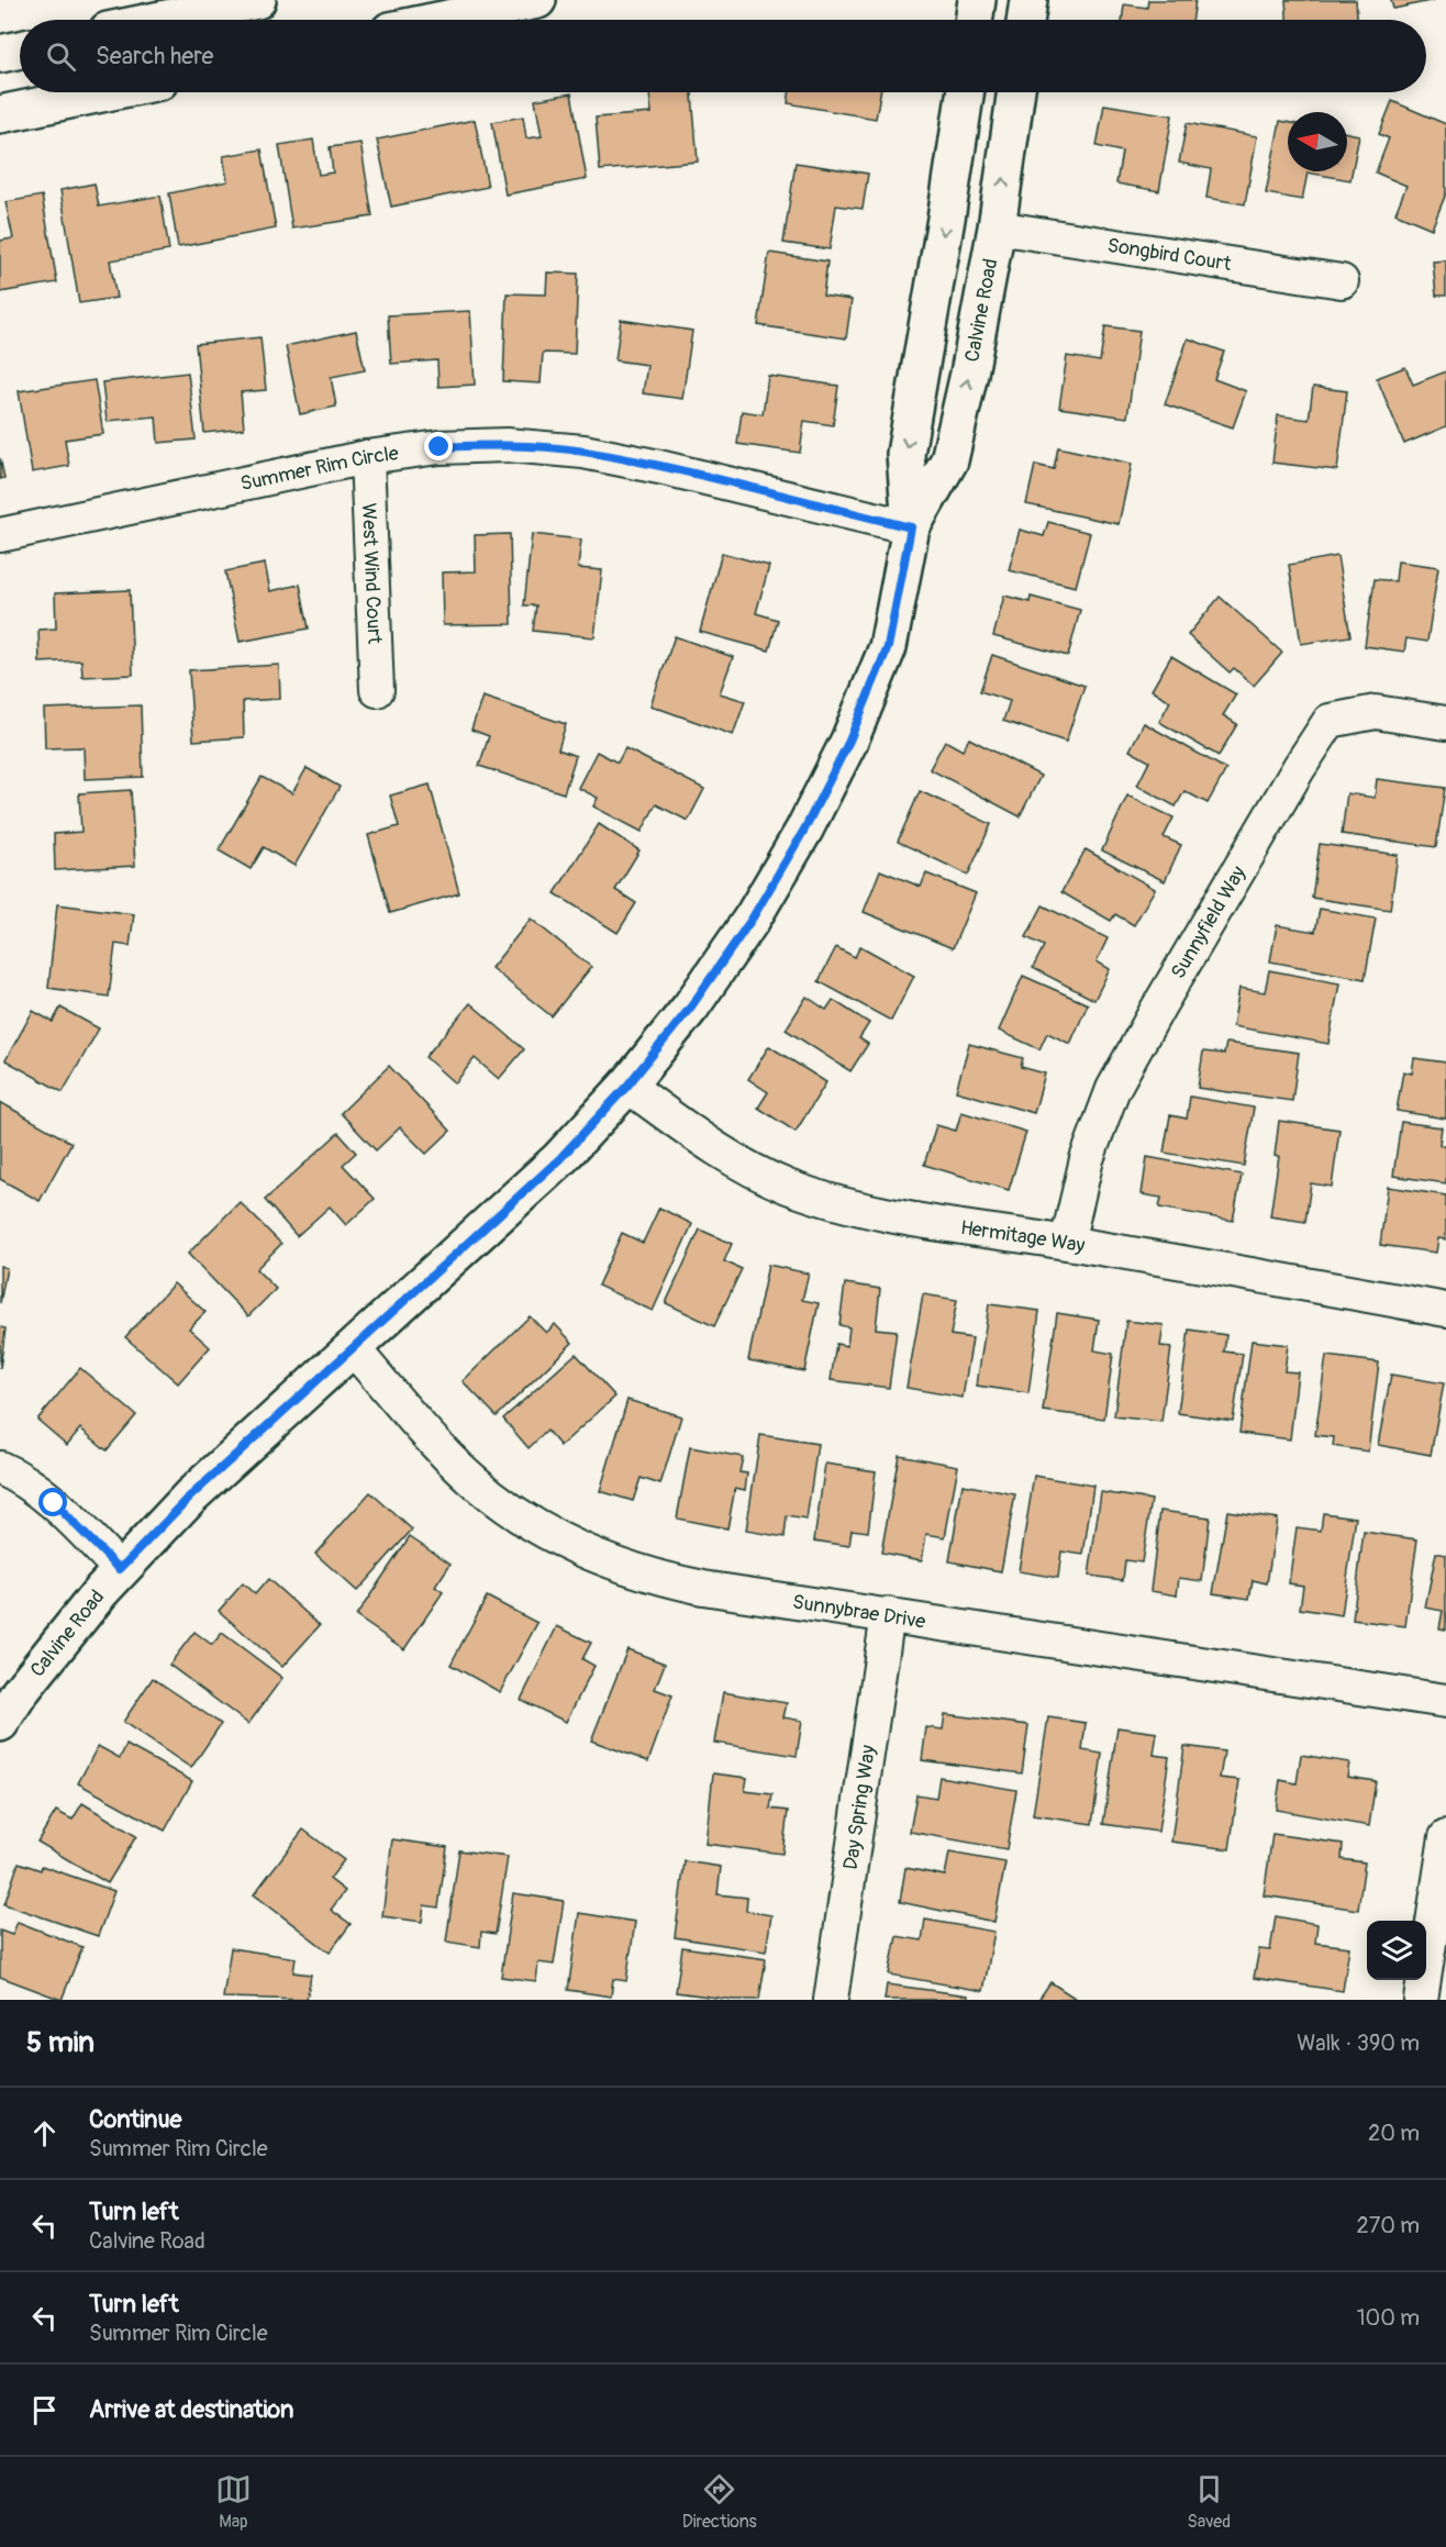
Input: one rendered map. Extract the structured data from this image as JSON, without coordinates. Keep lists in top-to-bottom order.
{
  "streets": {
    "street": [
      "Songbird Court",
      "Calvine Road",
      "Summer Rim Circle",
      "West Wind Court",
      "Sunnyfield Way",
      "Hermitage Way",
      "Sunnybrae Drive",
      "Day Spring Way"
    ]
  },
  "crossings": [
    ["Songbird Court", "Calvine Road"],
    ["Calvine Road", "Summer Rim Circle"],
    ["Calvine Road", "Hermitage Way"],
    ["Calvine Road", "Sunnybrae Drive"],
    ["Summer Rim Circle", "West Wind Court"],
    ["Sunnyfield Way", "Hermitage Way"],
    ["Sunnybrae Drive", "Day Spring Way"]
  ],
  "north": "left",
  "page": {
    "search": "Search here",
    "heading": ["5 min", "Walk · 390 m"],
    "list": [
      ["Continue", "Summer Rim Circle", "20 m"],
      ["Turn left", "Calvine Road", "270 m"],
      ["Turn left", "Summer Rim Circle", "100 m"],
      "Arrive at destination"
    ],
    "nav": ["Map", "Directions", "Saved"]
  }
}
